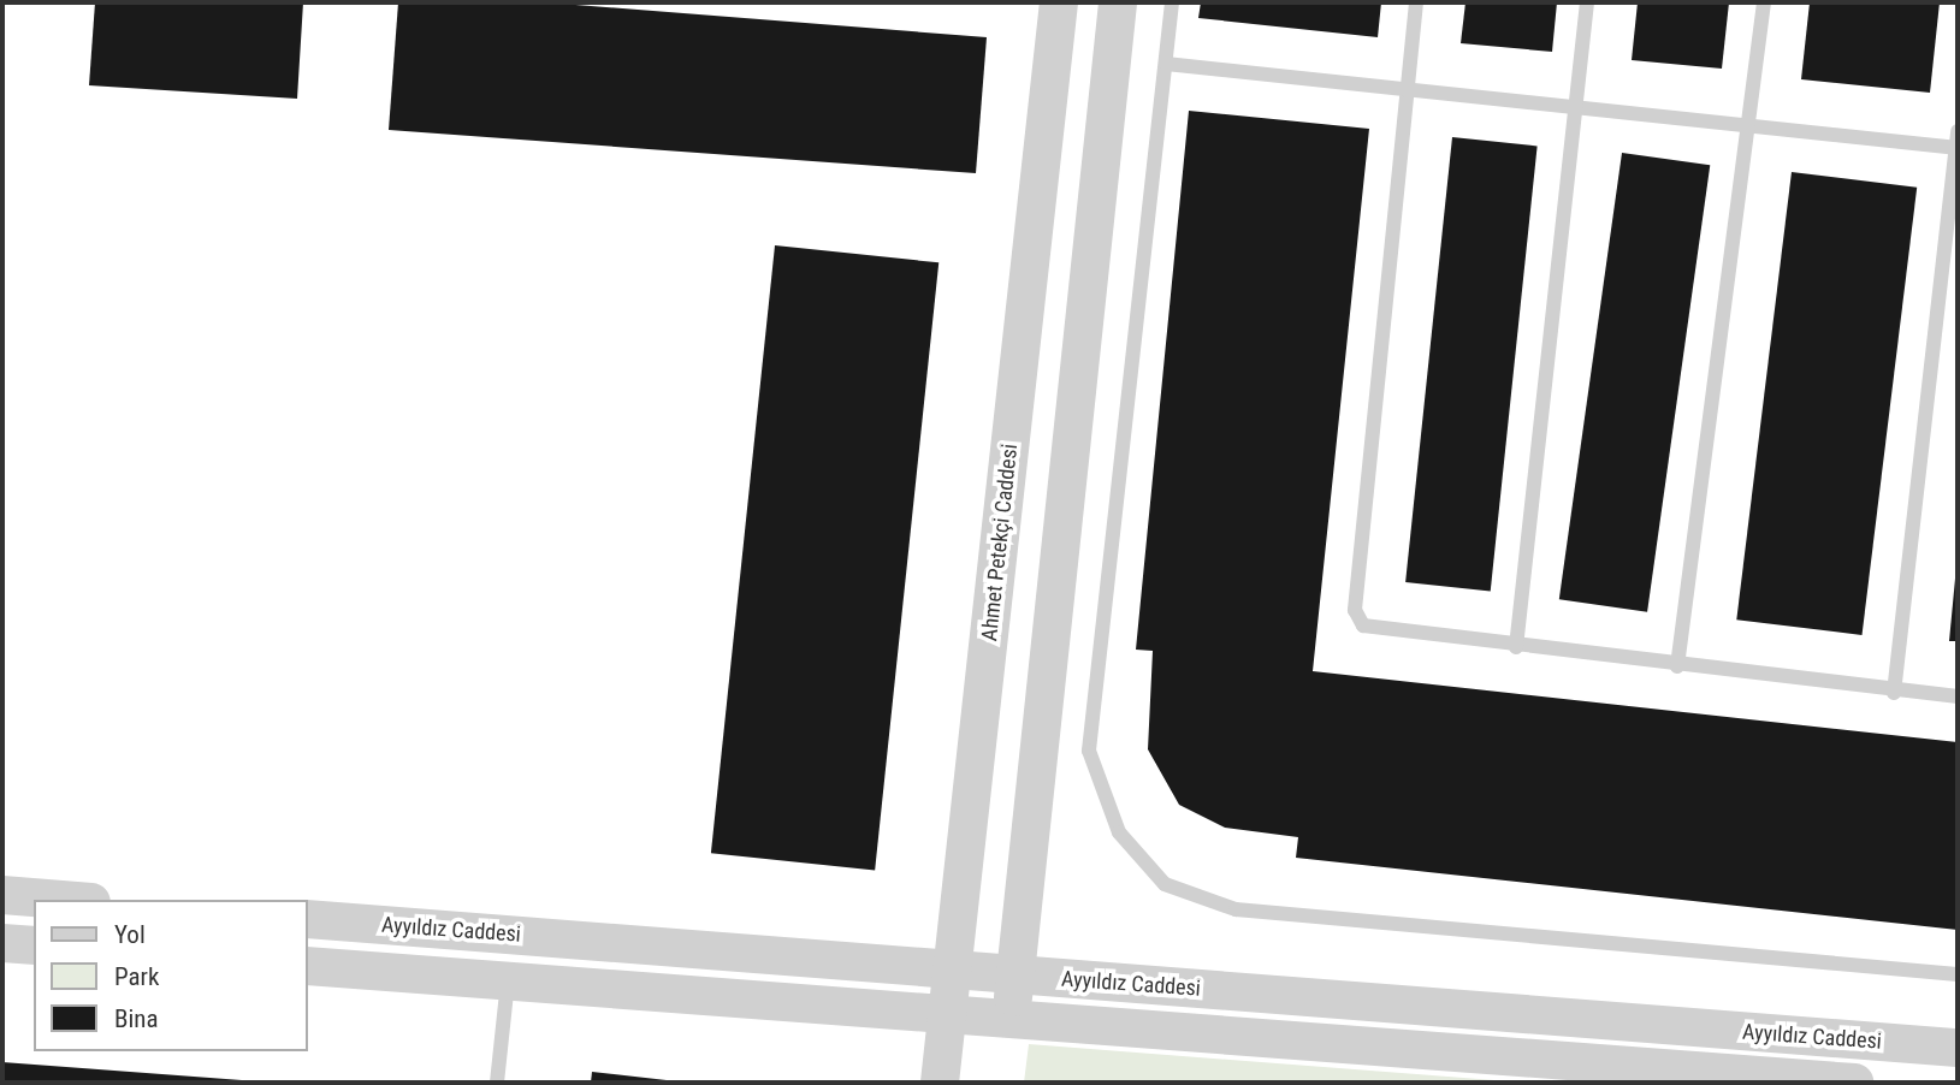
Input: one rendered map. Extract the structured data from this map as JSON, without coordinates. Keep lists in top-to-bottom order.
{
  "streets": {
    "street": ["Ahmet Petekçi Caddesi", "Ayyıldız Caddesi"]
  },
  "crossings": [
    ["Ahmet Petekçi Caddesi", "Ayyıldız Caddesi"]
  ],
  "legend": ["Yol", "Park", "Bina"]
}
